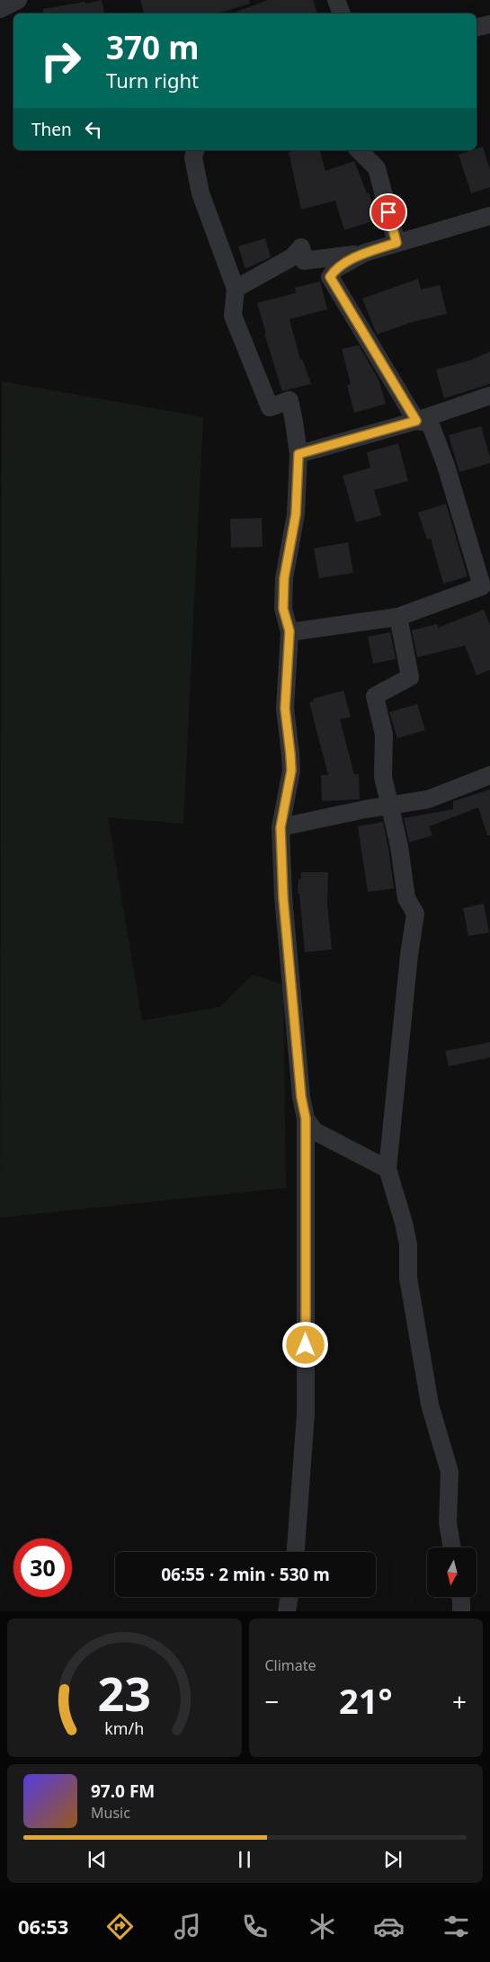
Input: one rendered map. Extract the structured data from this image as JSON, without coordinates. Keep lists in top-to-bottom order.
{
  "north": "bottom",
  "page": {
    "turn": ["370 m", "Turn right"],
    "then": "Then",
    "limit": "30",
    "trip": "06:55 · 2 min · 530 m",
    "tile": "Climate",
    "heat": ["−", "21°", "+"],
    "song": ["97.0 FM", "Music"],
    "tabs": "06:53",
    "gauge": ["23", "km/h"]
  }
}
